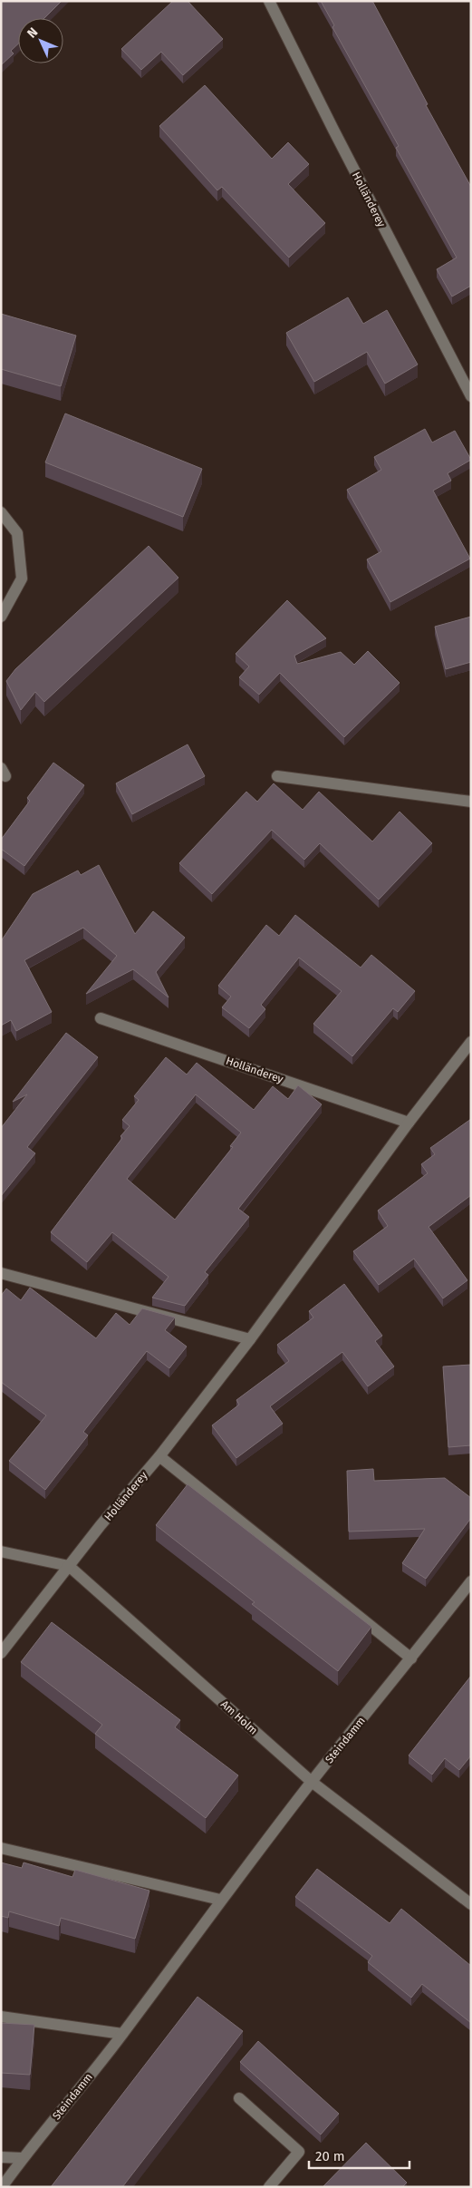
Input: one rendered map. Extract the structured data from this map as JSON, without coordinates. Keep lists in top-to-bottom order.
{
  "streets": {
    "street": ["Holländerey", "Am Holm", "Steindamm"]
  },
  "crossings": [
    ["Holländerey", "Am Holm"],
    ["Am Holm", "Steindamm"]
  ],
  "scale_bar": "20 m",
  "north": "top left"
}
